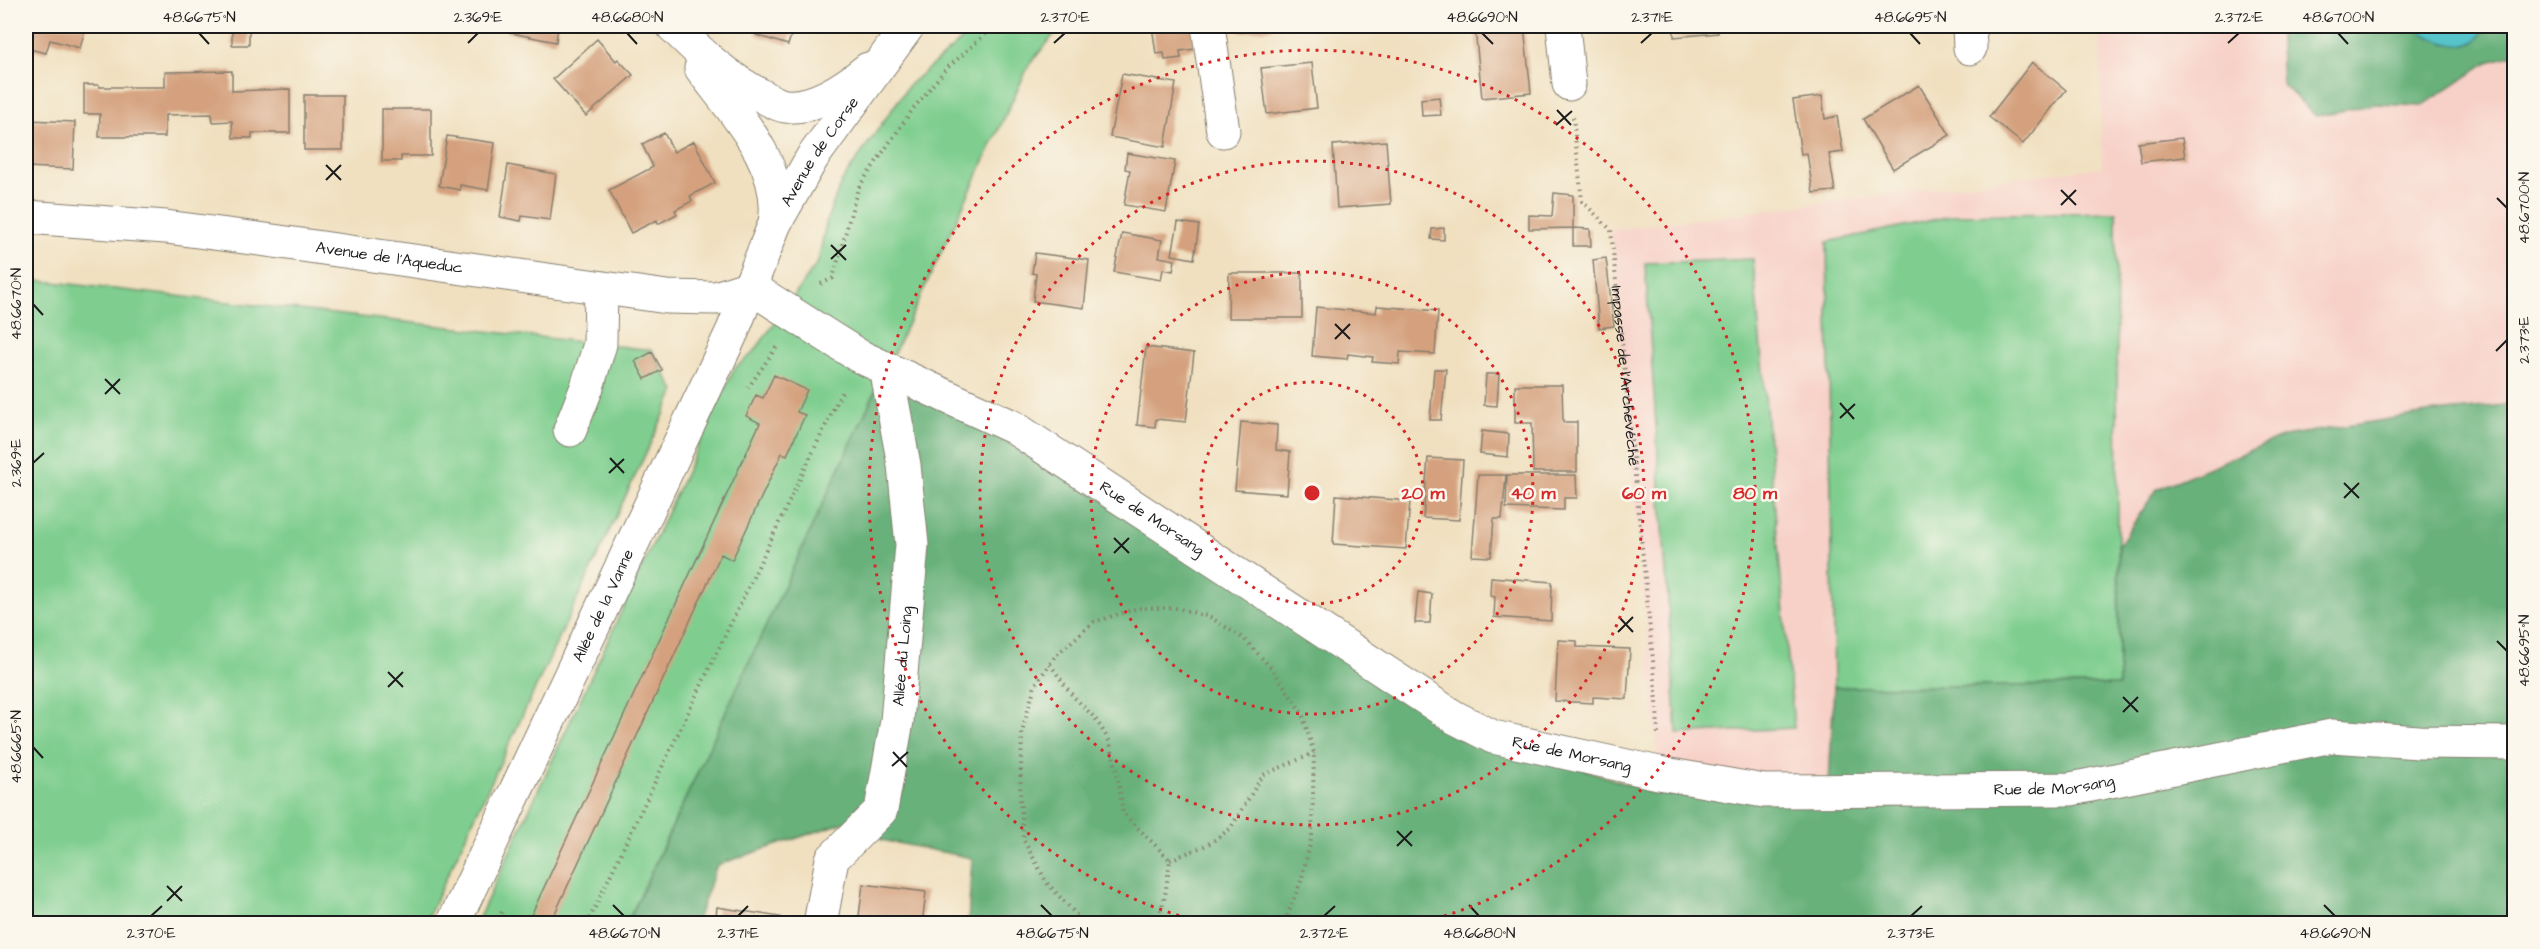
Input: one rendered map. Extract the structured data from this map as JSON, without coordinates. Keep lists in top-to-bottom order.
{
  "streets": {
    "street": [
      "Avenue de Corse",
      "Avenue de l'Aqueduc",
      "Rue de Morsang",
      "Allée de la Vanne",
      "Allée du Loing"
    ],
    "path": ["Impasse de l'Archevéché"]
  },
  "crossings": [
    ["Avenue de Corse", "Avenue de l'Aqueduc"],
    ["Avenue de Corse", "Rue de Morsang"],
    ["Avenue de Corse", "Allée de la Vanne"],
    ["Avenue de l'Aqueduc", "Rue de Morsang"],
    ["Avenue de l'Aqueduc", "Allée de la Vanne"],
    ["Impasse de l'Archevéché", "Rue de Morsang"],
    ["Rue de Morsang", "Allée de la Vanne"],
    ["Rue de Morsang", "Allée du Loing"]
  ],
  "coordinates": [
    "48.6675°N",
    "2.369°E",
    "48.6680°N",
    "2.370°E",
    "48.6690°N",
    "2.371°E",
    "48.6695°N",
    "2.372°E",
    "48.6700°N",
    "48.6670°N",
    "2.373°E",
    "48.6665°N"
  ],
  "rings": [
    "20 m",
    "40 m",
    "60 m",
    "80 m"
  ]
}
